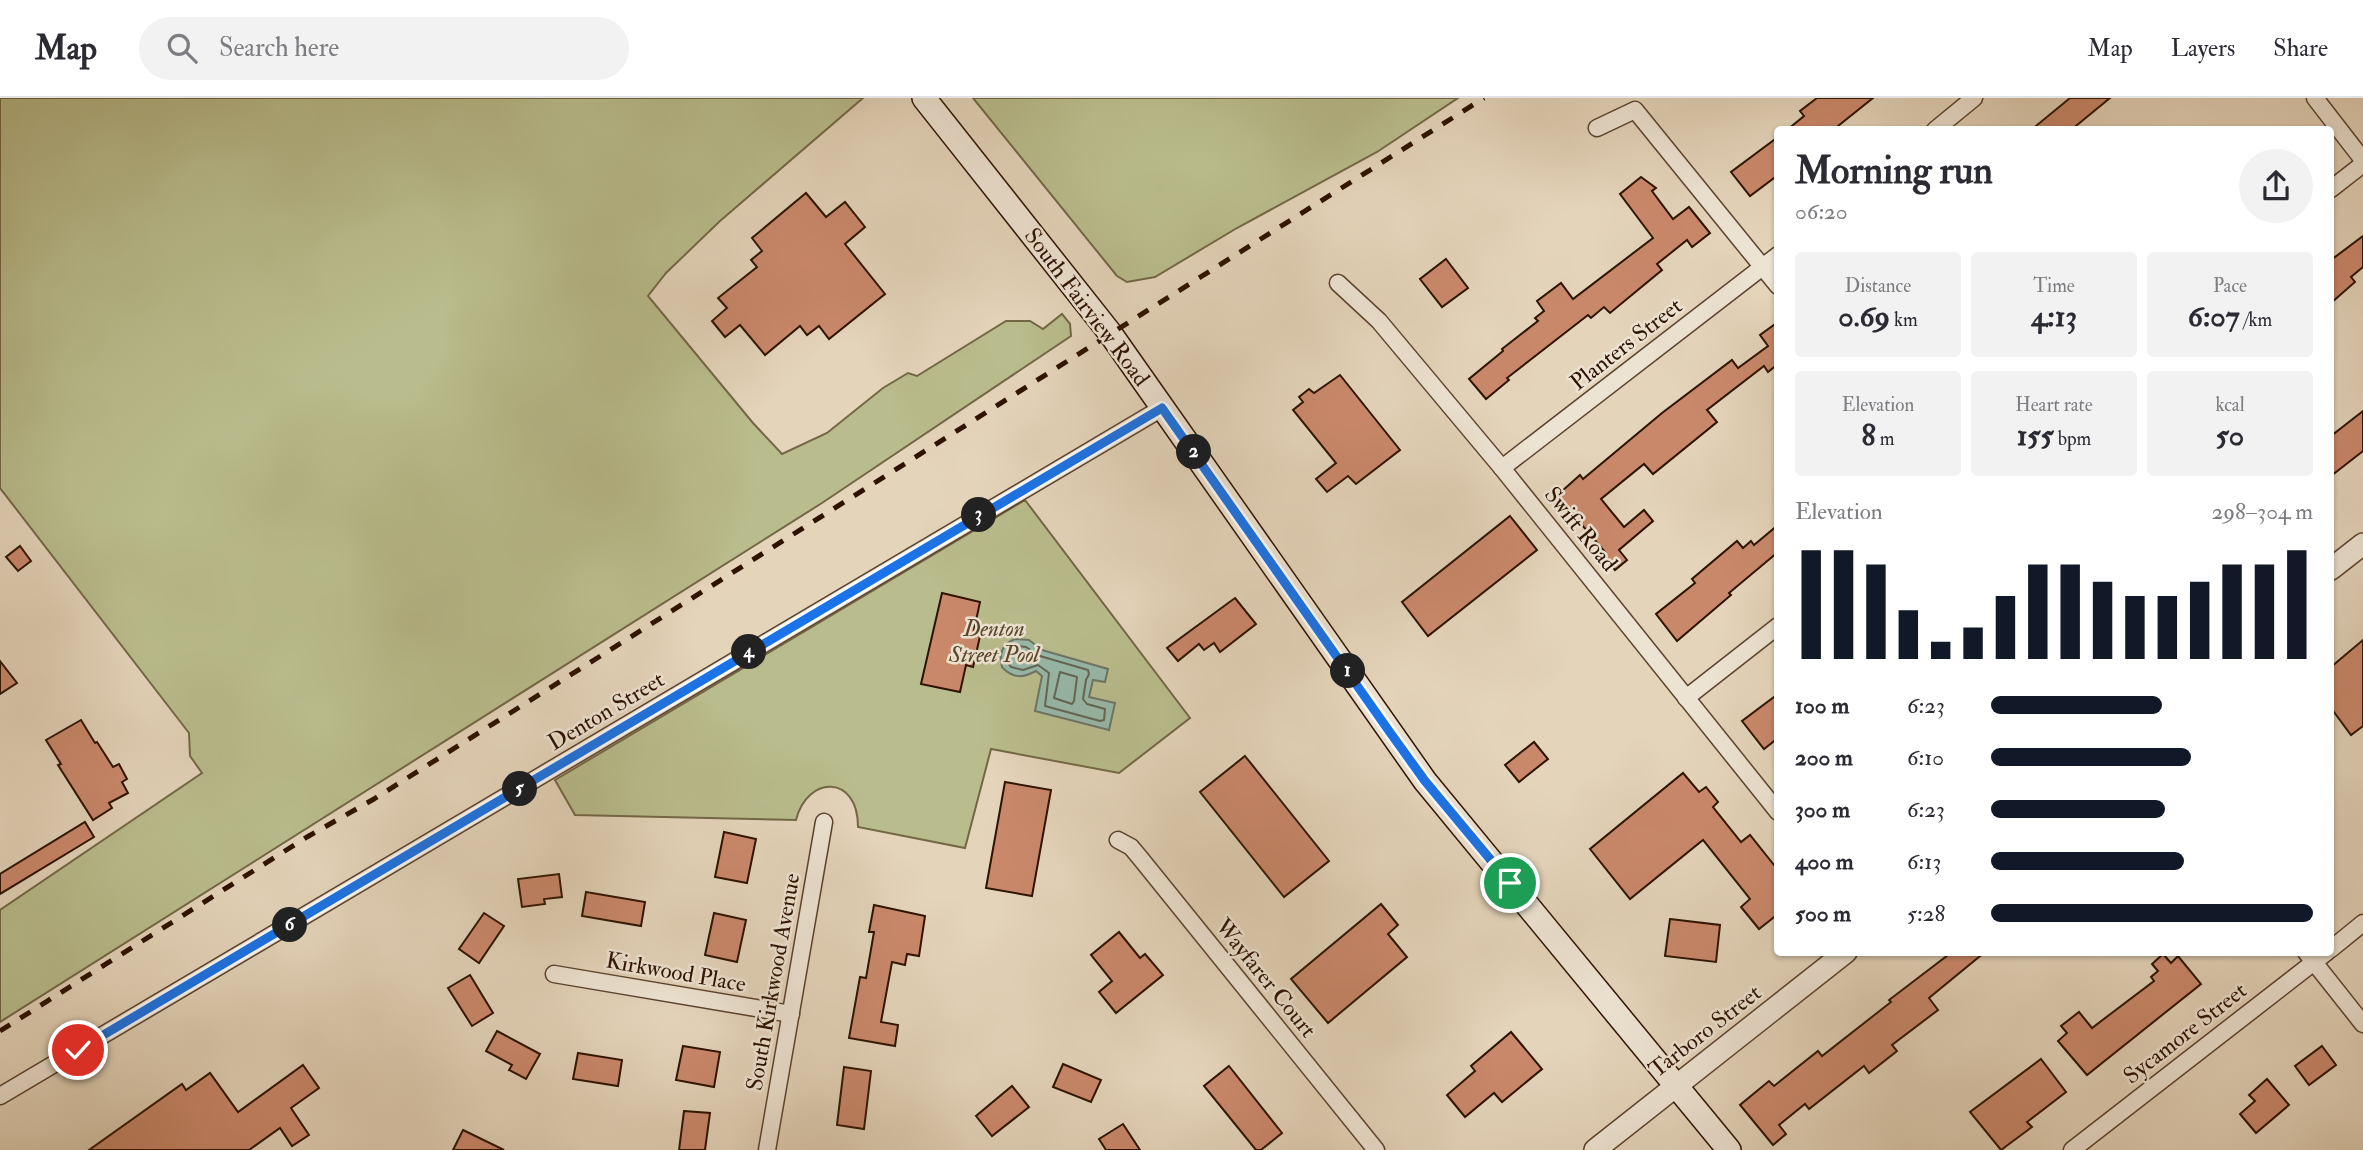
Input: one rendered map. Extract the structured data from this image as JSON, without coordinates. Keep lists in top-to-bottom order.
{
  "streets": {
    "main road": ["South Fairview Road"],
    "street": [
      "Planters Street",
      "Swift Road",
      "Denton Street",
      "Kirkwood Place",
      "Wayfarer Court",
      "South Kirkwood Avenue",
      "Tarboro Street",
      "Sycamore Street"
    ]
  },
  "crossings": [
    ["South Fairview Road", "Denton Street"],
    ["South Fairview Road", "Tarboro Street"],
    ["Planters Street", "Swift Road"],
    ["Kirkwood Place", "South Kirkwood Avenue"]
  ],
  "parks": ["Denton Street Pool"],
  "page": {
    "header": "Map",
    "search": "Search here",
    "nav": ["Map", "Layers", "Share"],
    "heading": ["Morning run", "06:20"],
    "stats": [
      ["Distance", "0.69 km"],
      ["Time", "4:13"],
      ["Pace", "6:07 /km"],
      ["Elevation", "8 m"],
      ["Heart rate", "155 bpm"],
      ["kcal", "50"]
    ],
    "pins": [
      "2",
      "3",
      "4",
      "1",
      "5",
      "6"
    ],
    "chart": ["Elevation", "298–304 m"],
    "list": [
      {
        "name": "100 m",
        "note": "6:23"
      },
      {
        "name": "200 m",
        "note": "6:10"
      },
      {
        "name": "300 m",
        "note": "6:23"
      },
      {
        "name": "400 m",
        "note": "6:13"
      },
      {
        "name": "500 m",
        "note": "5:28"
      }
    ]
  }
}
